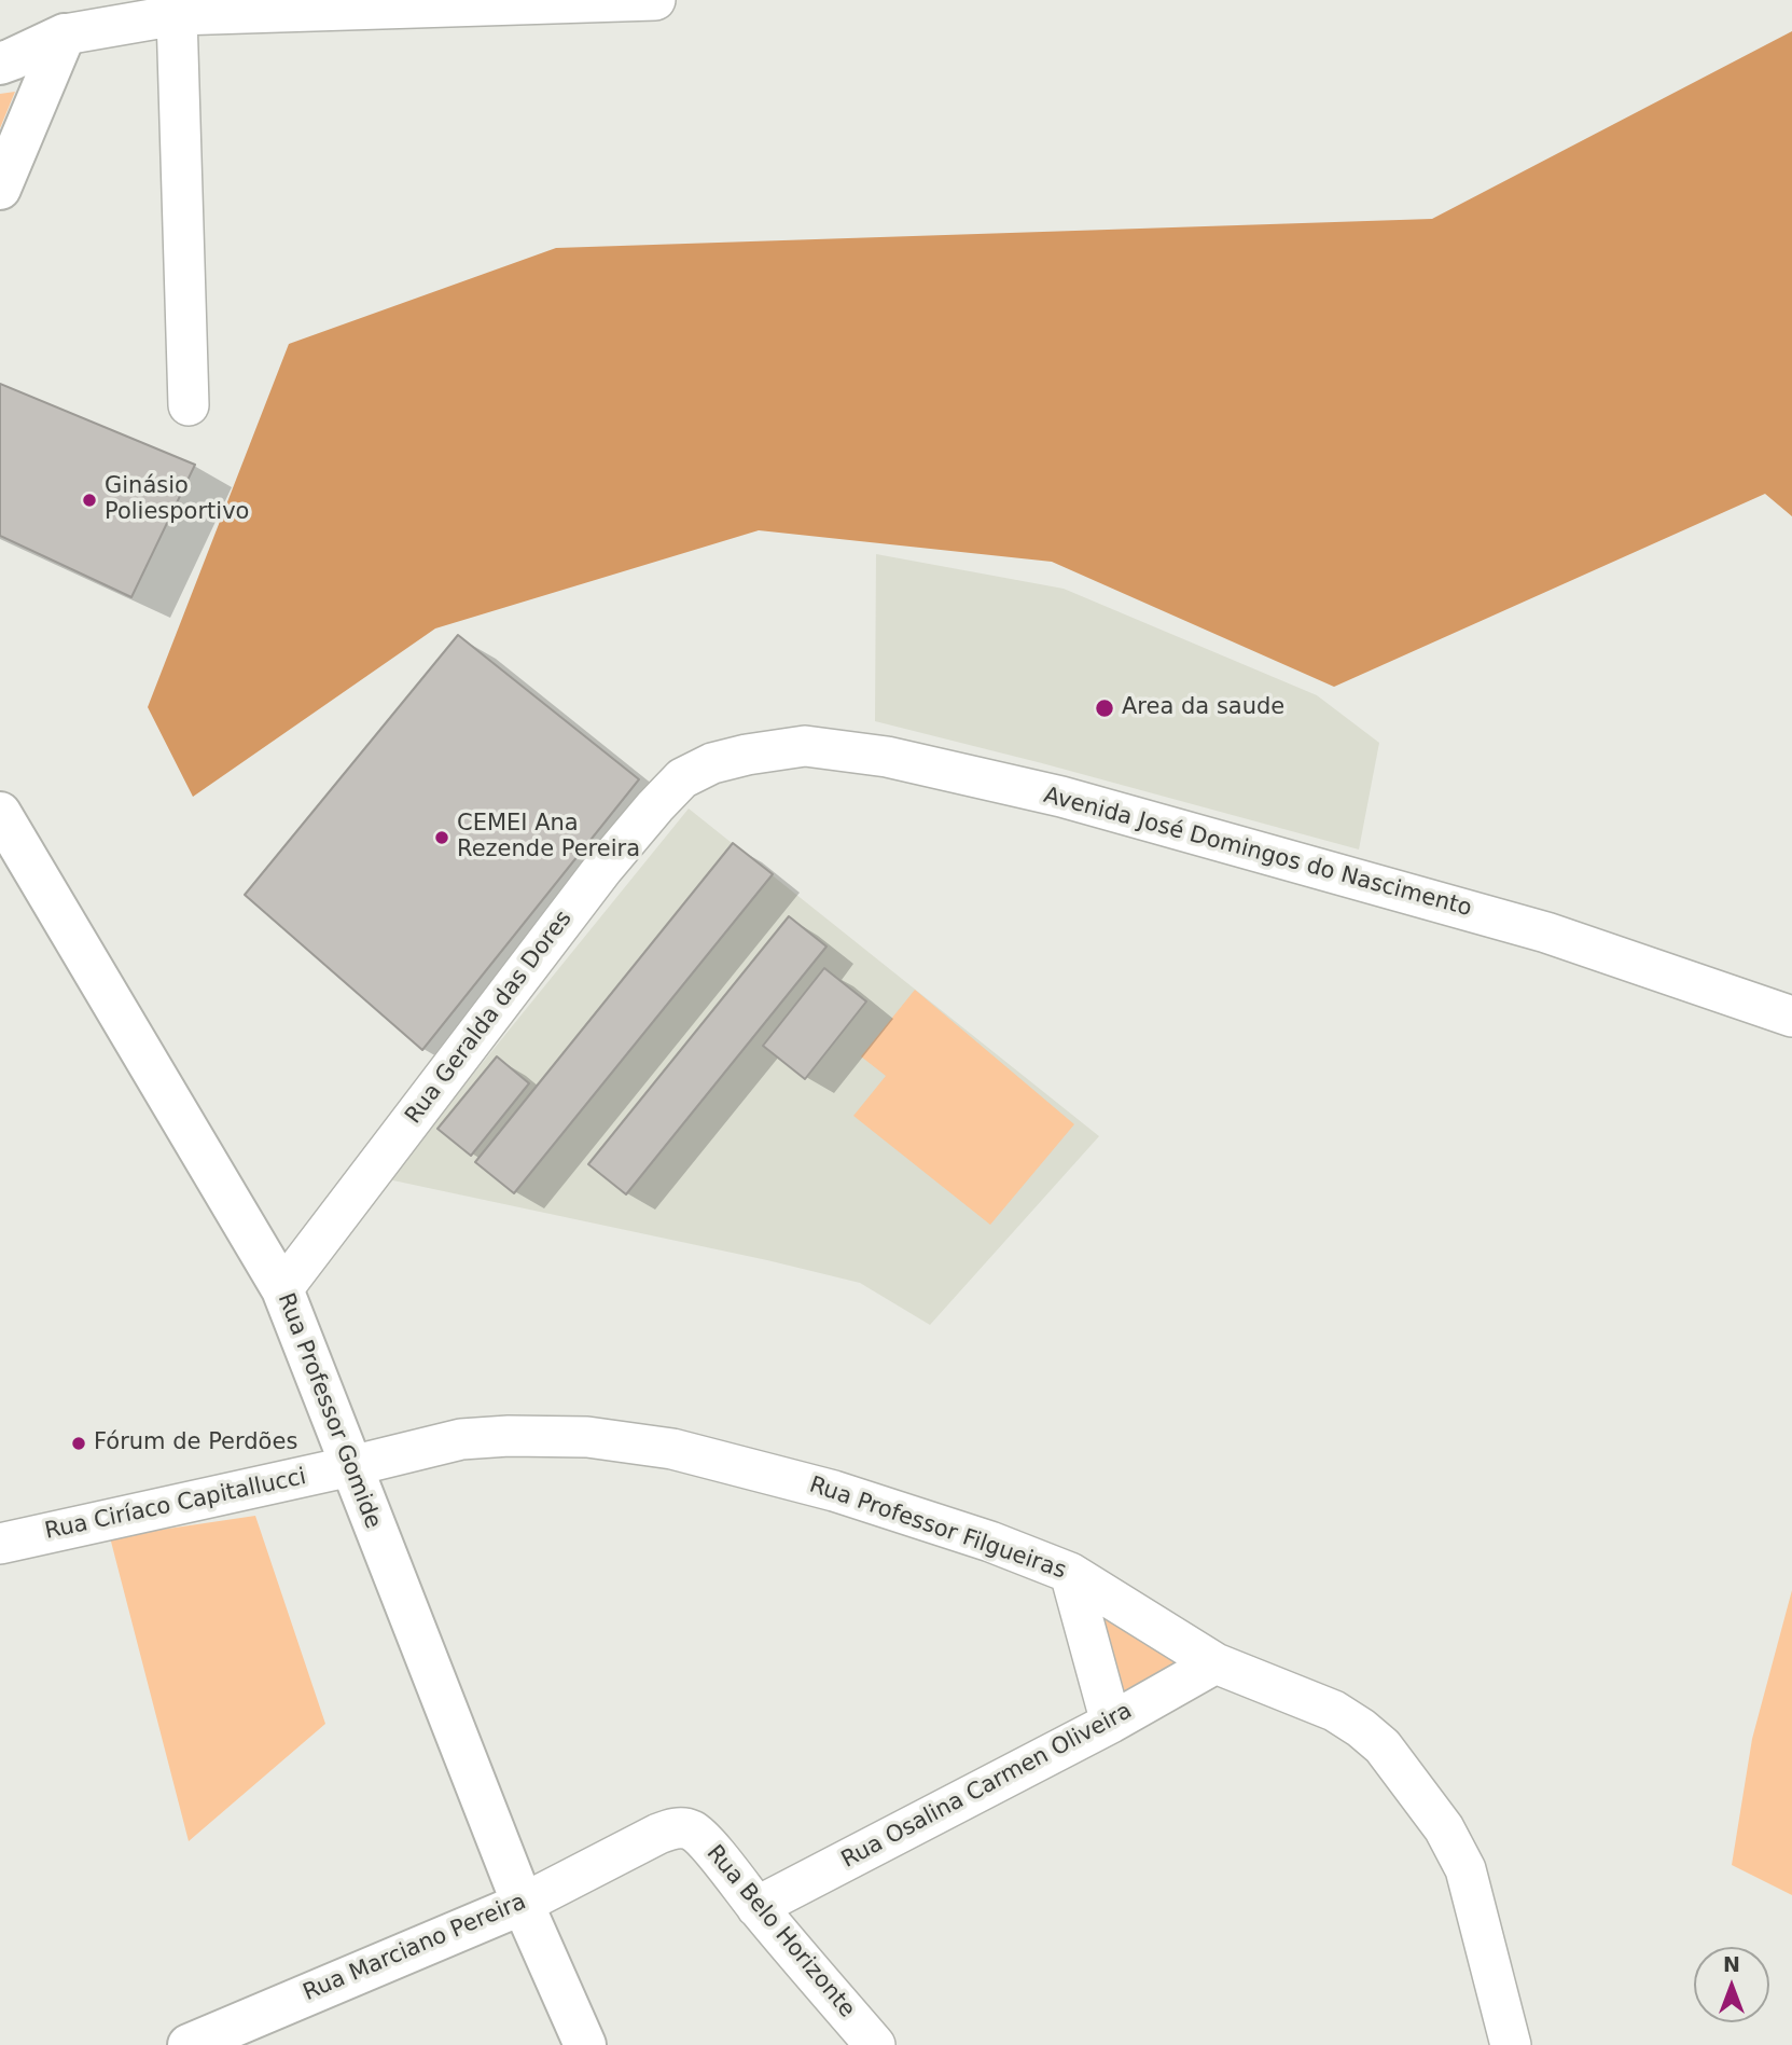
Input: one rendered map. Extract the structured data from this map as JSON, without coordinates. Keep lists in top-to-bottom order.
{
  "streets": {
    "street": [
      "Avenida José Domingos do Nascimento",
      "Rua Geralda das Dores",
      "Rua Professor Gomide",
      "Rua Ciríaco Capitallucci",
      "Rua Professor Filgueiras",
      "Rua Osalina Carmen Oliveira",
      "Rua Belo Horizonte",
      "Rua Marciano Pereira"
    ]
  },
  "crossings": [
    ["Avenida José Domingos do Nascimento", "Rua Geralda das Dores"],
    ["Rua Geralda das Dores", "Rua Professor Gomide"],
    ["Rua Professor Gomide", "Rua Ciríaco Capitallucci"],
    ["Rua Professor Gomide", "Rua Professor Filgueiras"],
    ["Rua Professor Gomide", "Rua Marciano Pereira"],
    ["Rua Ciríaco Capitallucci", "Rua Professor Filgueiras"],
    ["Rua Professor Filgueiras", "Rua Osalina Carmen Oliveira"],
    ["Rua Osalina Carmen Oliveira", "Rua Belo Horizonte"],
    ["Rua Belo Horizonte", "Rua Marciano Pereira"]
  ],
  "places": [
    "Ginásio Poliesportivo",
    "Area da saude",
    "CEMEI Ana Rezende Pereira",
    "Fórum de Perdões"
  ],
  "north": "top"
}
